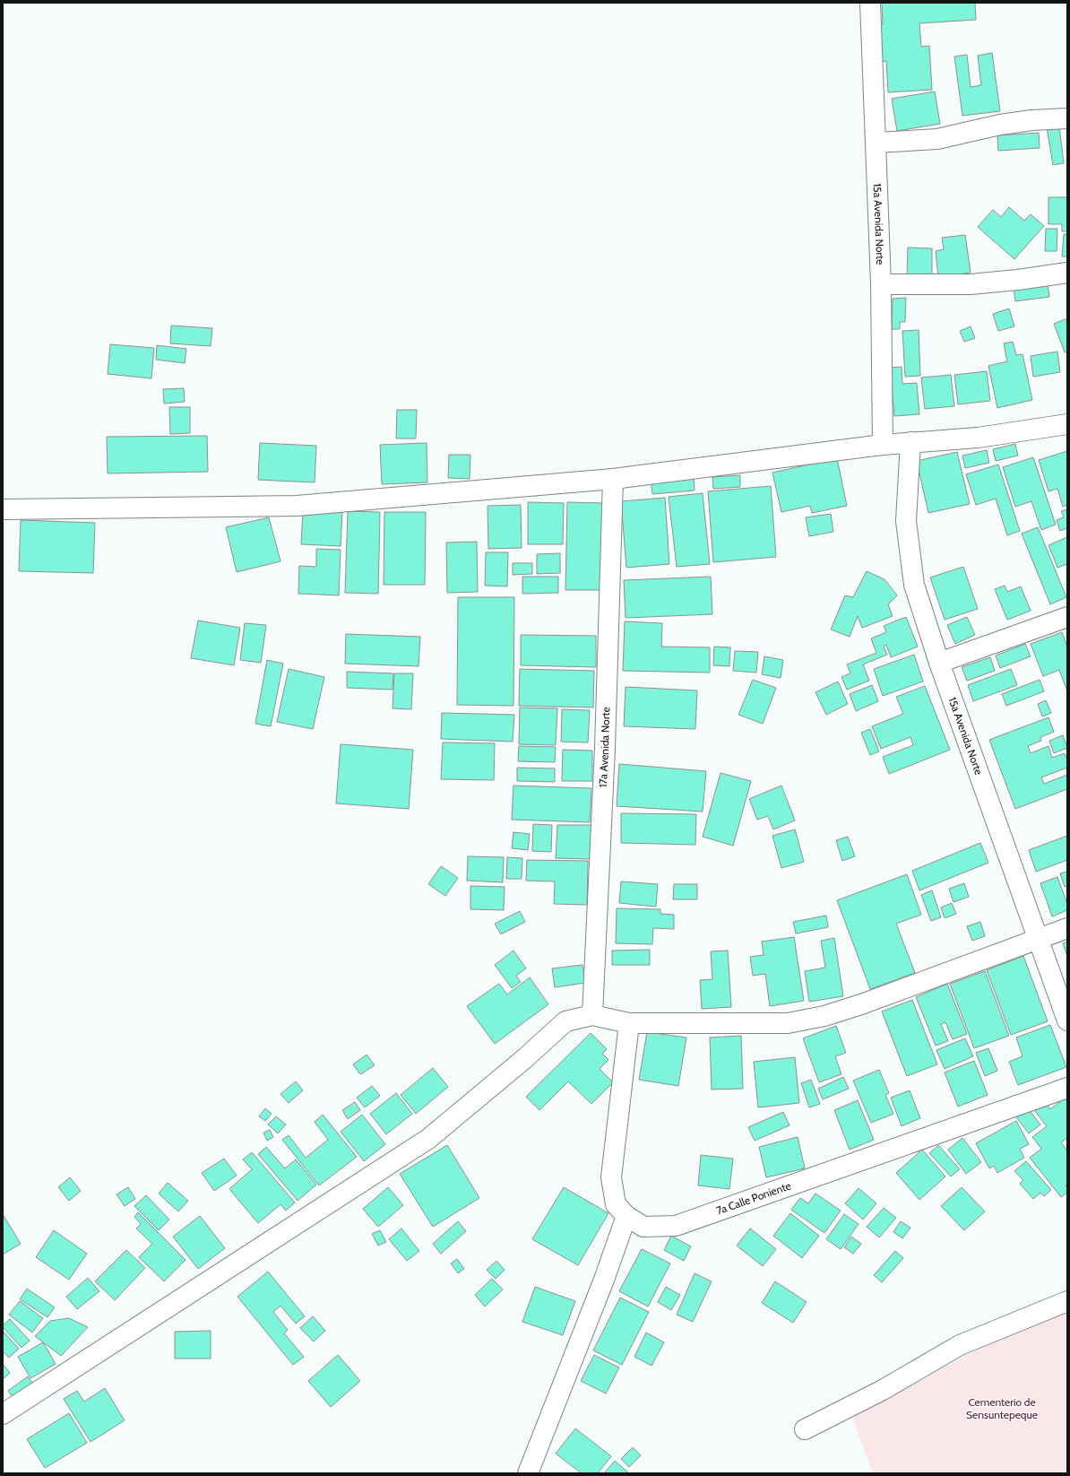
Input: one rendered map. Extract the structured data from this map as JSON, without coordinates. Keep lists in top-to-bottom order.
{
  "streets": {
    "street": ["15a Avenida Norte", "17a Avenida Norte", "7a Calle Poniente"]
  },
  "parks": ["Cementerio de Sensuntepeque"]
}
